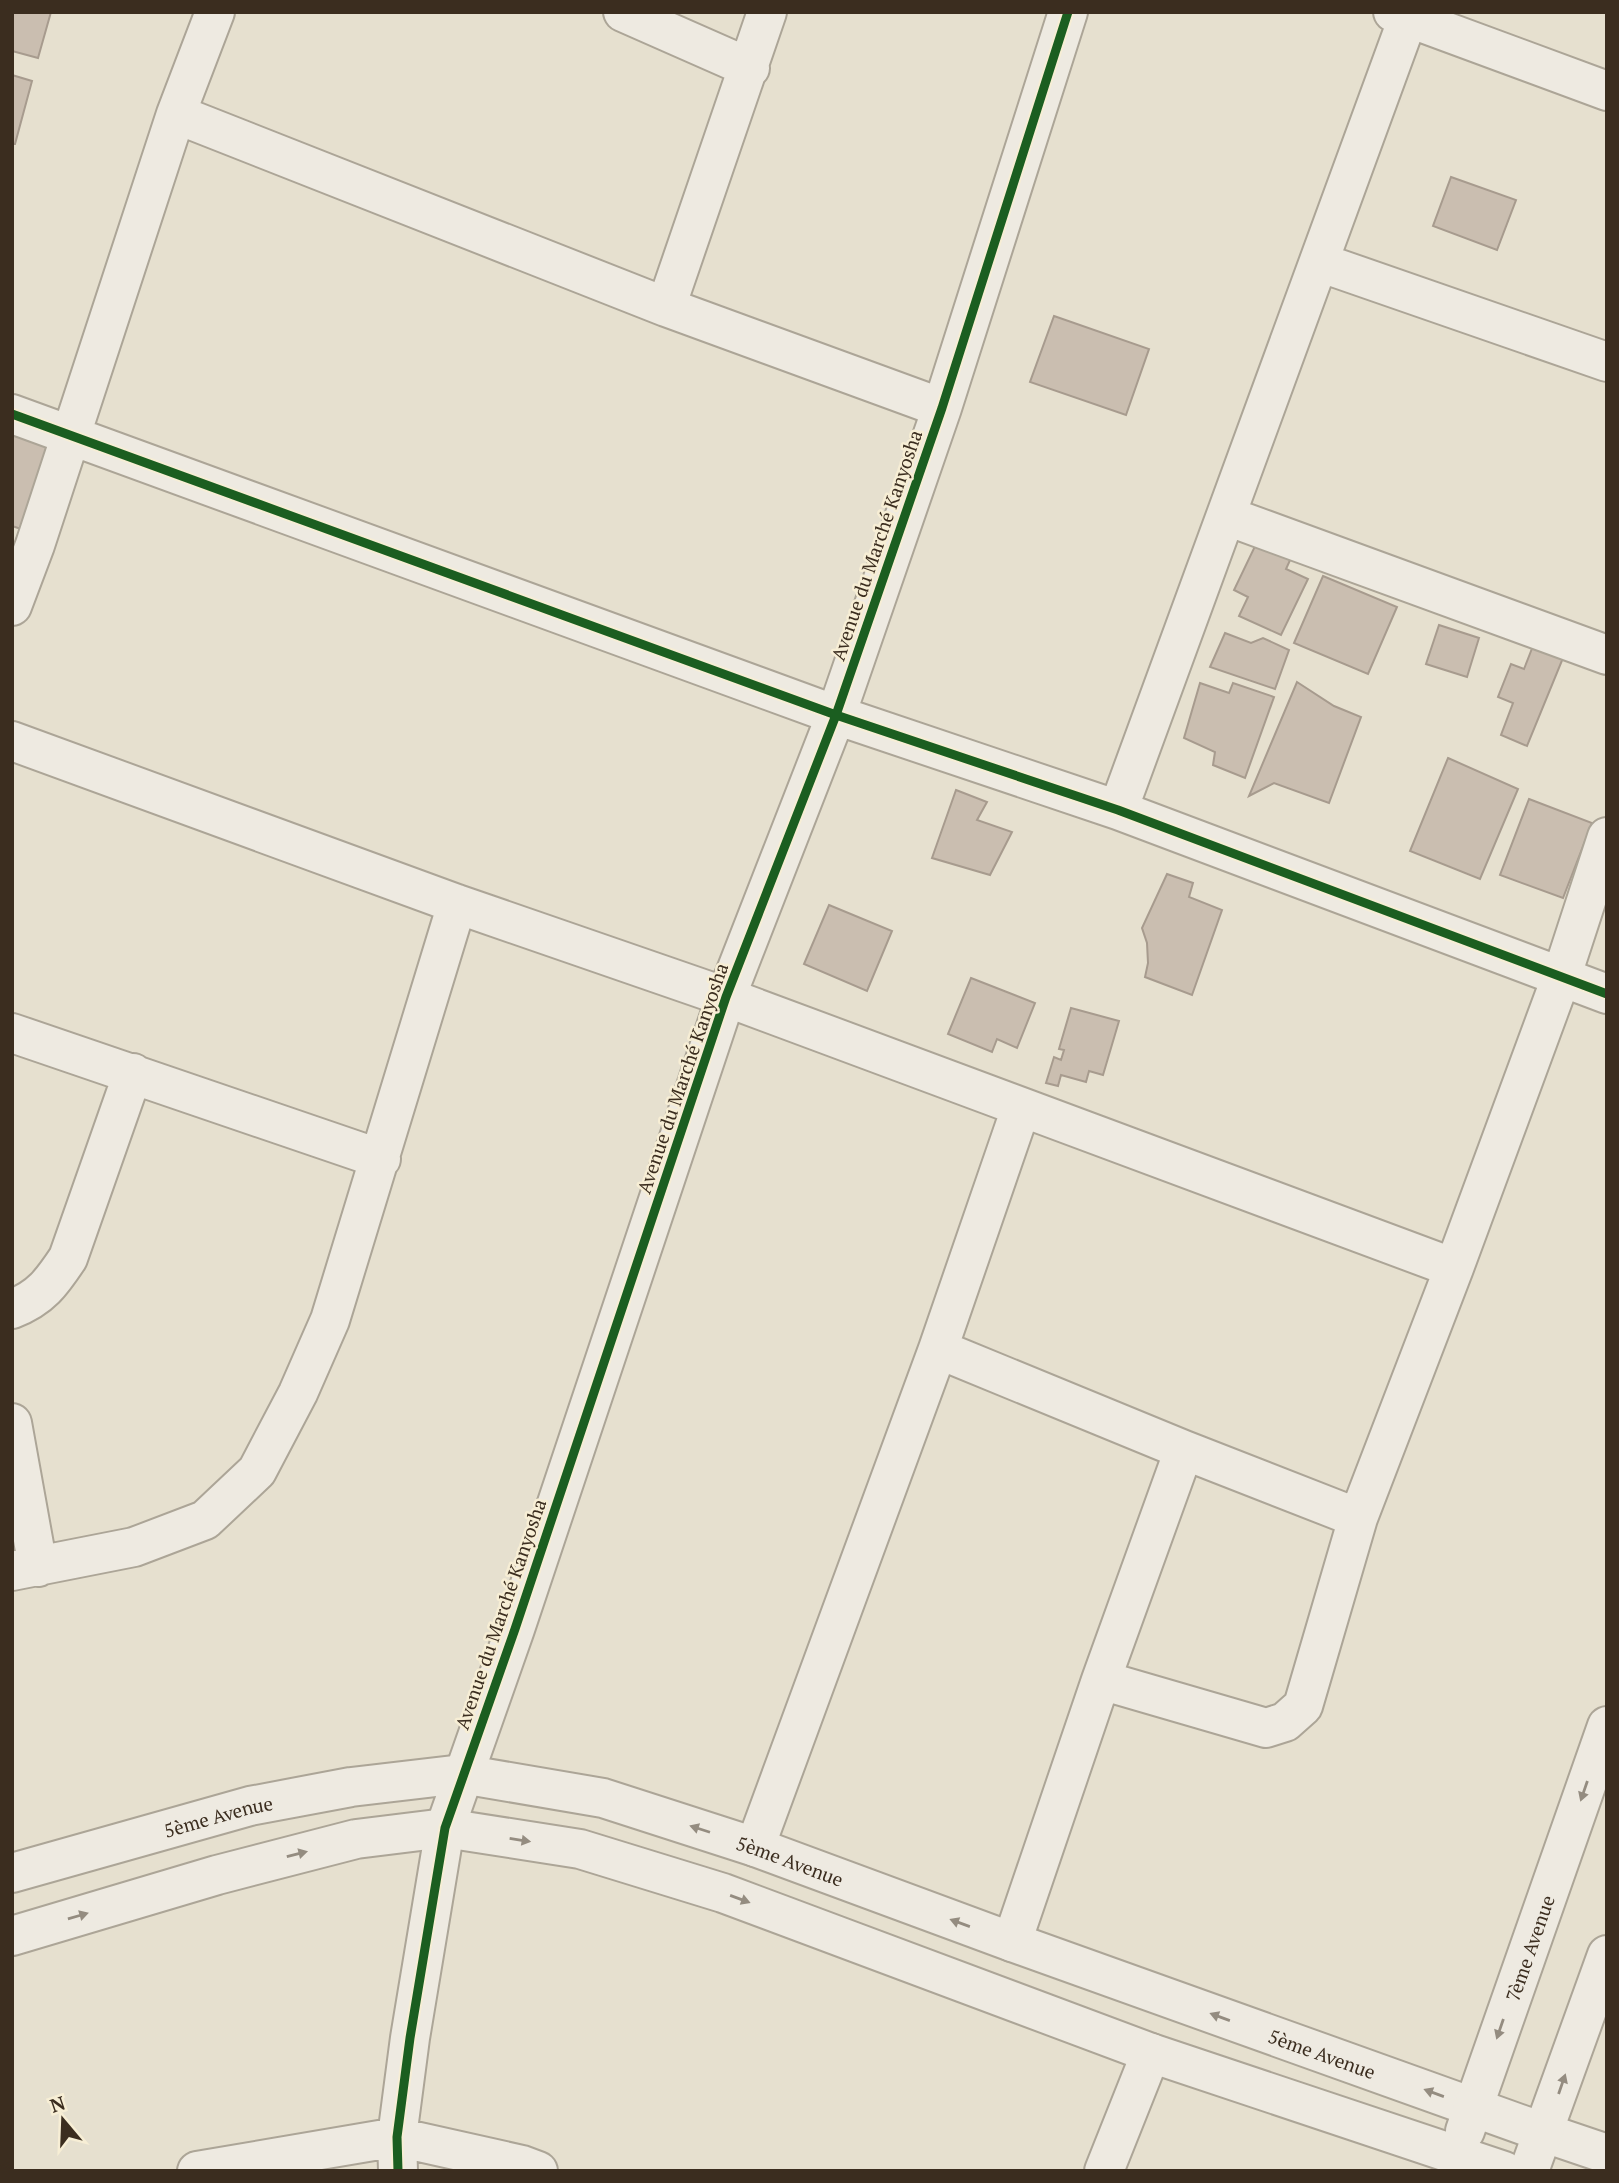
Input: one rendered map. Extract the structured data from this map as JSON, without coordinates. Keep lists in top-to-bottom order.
{
  "streets": {
    "street": ["Avenue du Marché Kanyosha", "5ème Avenue", "7ème Avenue"]
  },
  "crossings": [
    ["Avenue du Marché Kanyosha", "5ème Avenue"],
    ["5ème Avenue", "7ème Avenue"]
  ],
  "north": "top"
}
